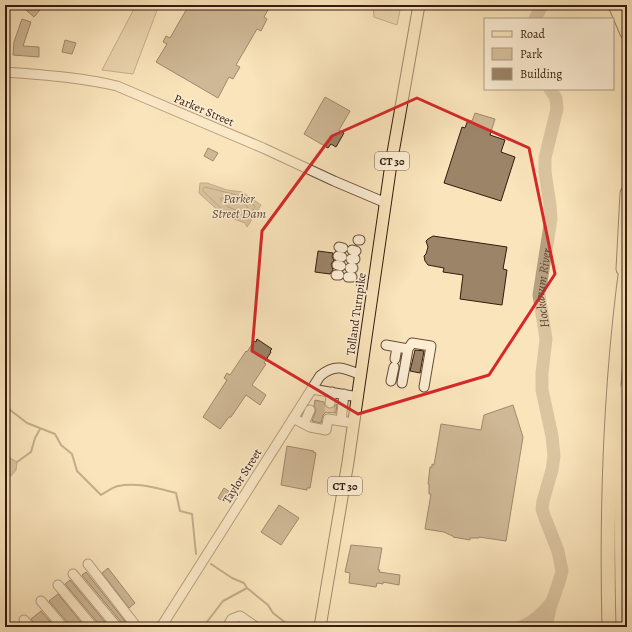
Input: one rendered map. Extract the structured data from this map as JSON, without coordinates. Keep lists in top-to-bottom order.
{
  "streets": {
    "main road": ["CT 30", "Tolland Turnpike"],
    "street": ["Parker Street", "Taylor Street"]
  },
  "crossings": [
    ["Parker Street", "Tolland Turnpike"],
    ["Tolland Turnpike", "Taylor Street"]
  ],
  "water": ["Parker Street Dam", "Hockanum River"],
  "legend": ["Road", "Park", "Building"]
}
